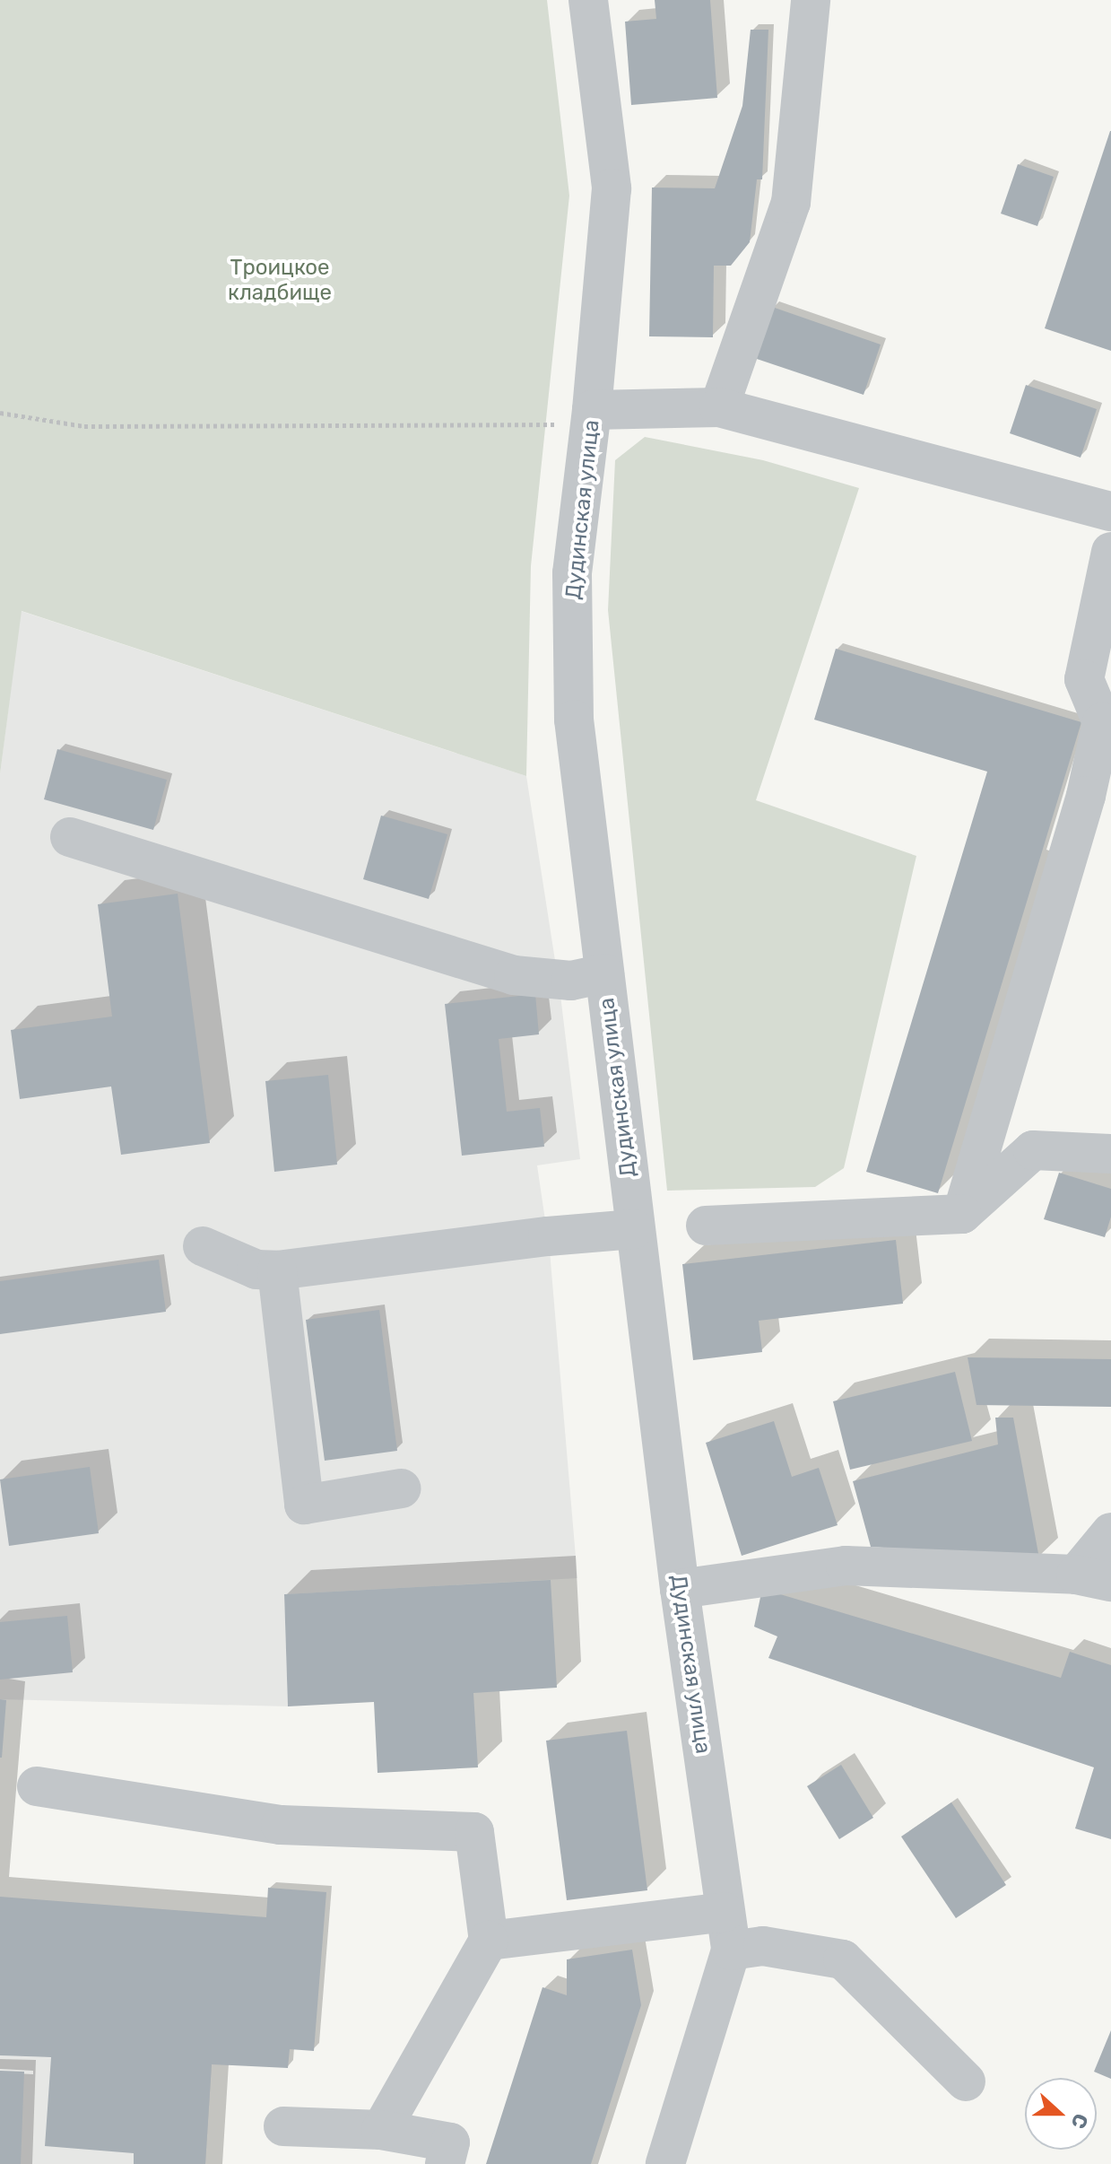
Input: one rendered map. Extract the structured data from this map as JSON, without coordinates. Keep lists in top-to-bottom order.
{
  "streets": {
    "street": ["Дудинская улица"]
  },
  "parks": ["Троицкое кладбище"],
  "north": "right"
}
